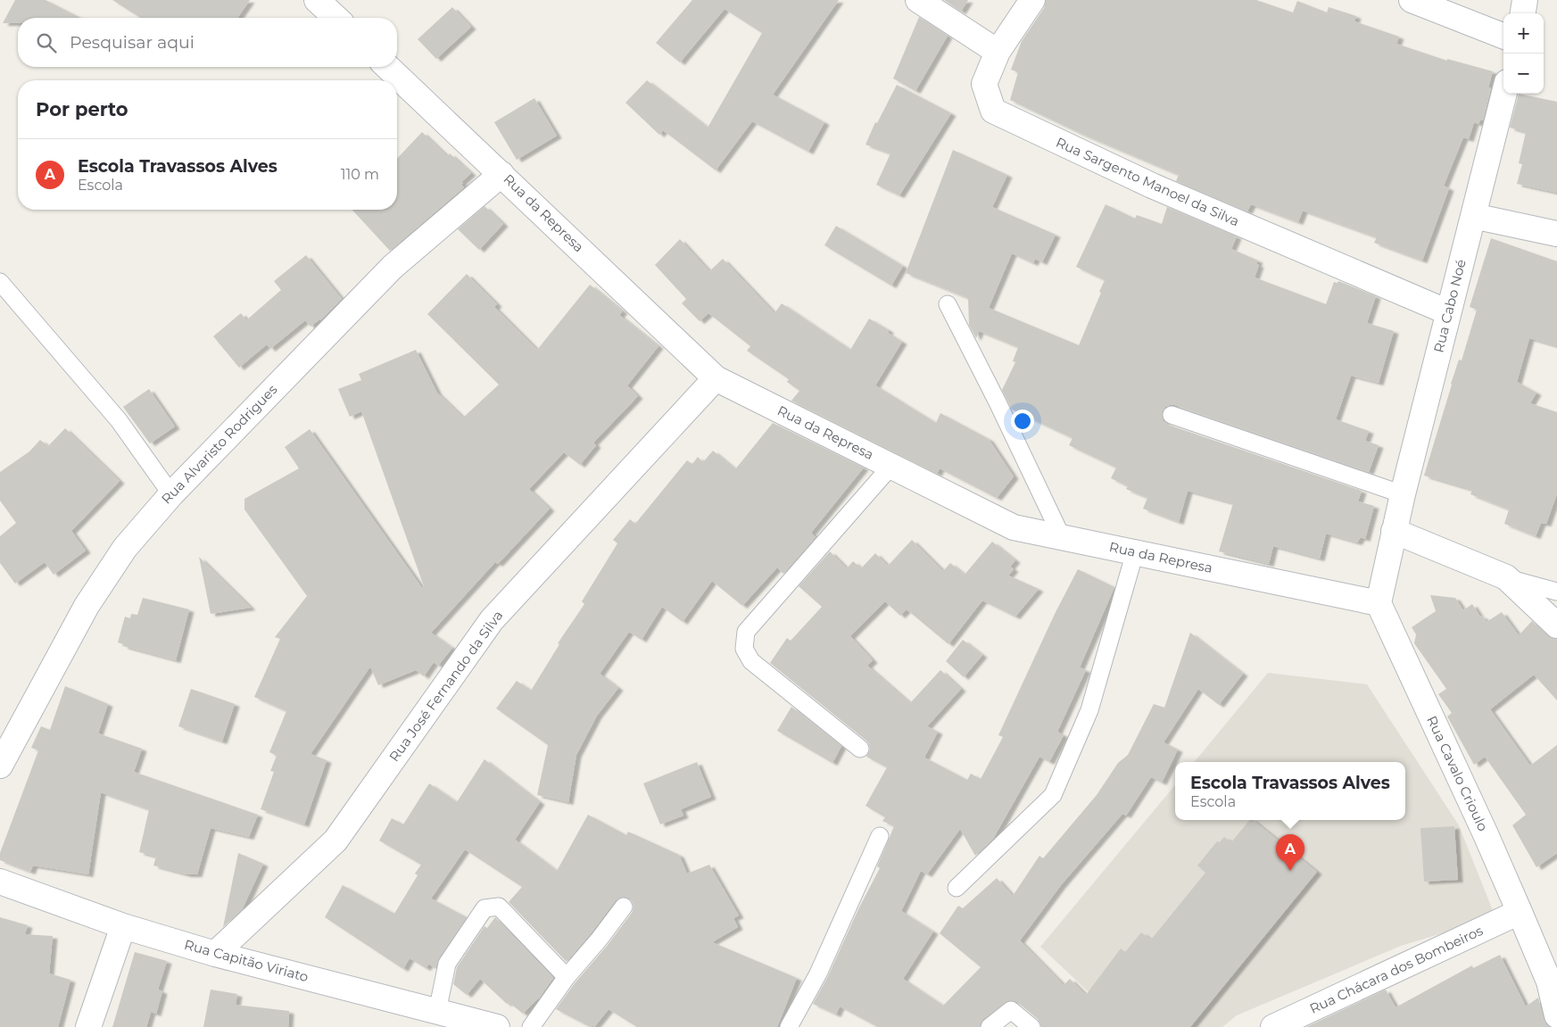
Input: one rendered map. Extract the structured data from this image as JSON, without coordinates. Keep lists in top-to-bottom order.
{
  "streets": {
    "street": [
      "Rua Sargento Manoel da Silva",
      "Rua da Represa",
      "Rua Cabo Noé",
      "Rua Alvaristo Rodrigues",
      "Rua José Fernando da Silva",
      "Rua Cavalo Crioulo",
      "Rua Capitão Viriato",
      "Rua Chácara dos Bombeiros"
    ]
  },
  "crossings": [
    ["Rua Sargento Manoel da Silva", "Rua Cabo Noé"],
    ["Rua da Represa", "Rua Alvaristo Rodrigues"],
    ["Rua da Represa", "Rua José Fernando da Silva"],
    ["Rua da Represa", "Rua Cavalo Crioulo"],
    ["Rua José Fernando da Silva", "Rua Capitão Viriato"],
    ["Rua Cavalo Crioulo", "Rua Chácara dos Bombeiros"]
  ],
  "page": {
    "map_buttons": ["+", "−"],
    "search": "Pesquisar aqui",
    "heading": "Por perto",
    "list": [
      {
        "mark": "A",
        "name": "Escola Travassos Alves",
        "note": "Escola",
        "value": "110 m"
      }
    ],
    "popup": ["Escola Travassos Alves", "Escola"],
    "pins": "A"
  }
}
